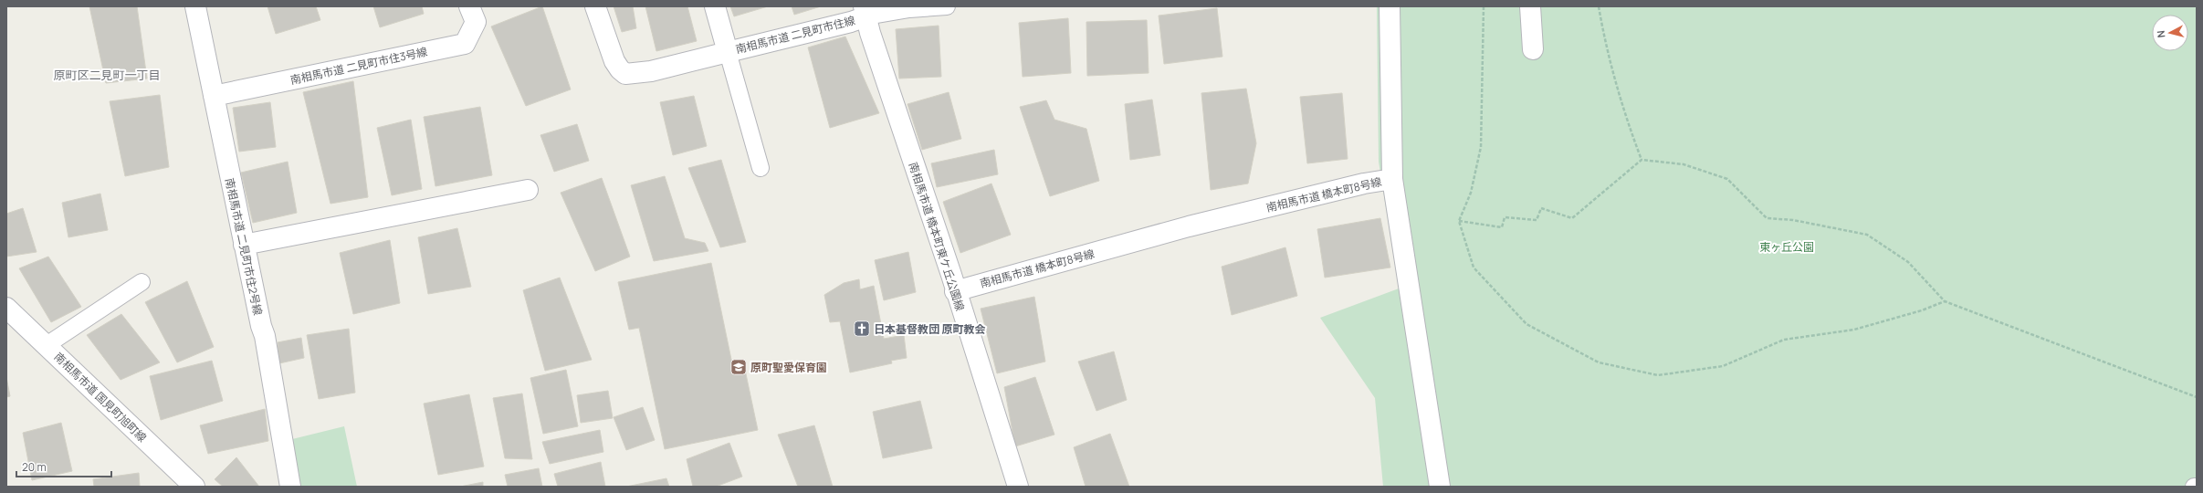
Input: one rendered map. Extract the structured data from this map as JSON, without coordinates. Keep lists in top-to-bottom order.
{
  "streets": {
    "street": [
      "南相馬市道 二見町市住線",
      "南相馬市道 二見町市住3号線",
      "南相馬市道 橋本町8号線",
      "南相馬市道 橋本町東ケ丘公園線",
      "南相馬市道 二見町市住2号線",
      "南相馬市道 国見町旭町線"
    ]
  },
  "crossings": [
    ["南相馬市道 二見町市住線", "南相馬市道 橋本町東ケ丘公園線"],
    ["南相馬市道 二見町市住3号線", "南相馬市道 二見町市住2号線"],
    ["南相馬市道 橋本町8号線", "南相馬市道 橋本町東ケ丘公園線"]
  ],
  "districts": ["原町区二見町一丁目"],
  "parks": ["東ヶ丘公園"],
  "places": {
    "church": ["日本基督教団 原町教会"],
    "school or university": ["原町聖愛保育園"]
  },
  "scale_bar": "20 m",
  "north": "left"
}
